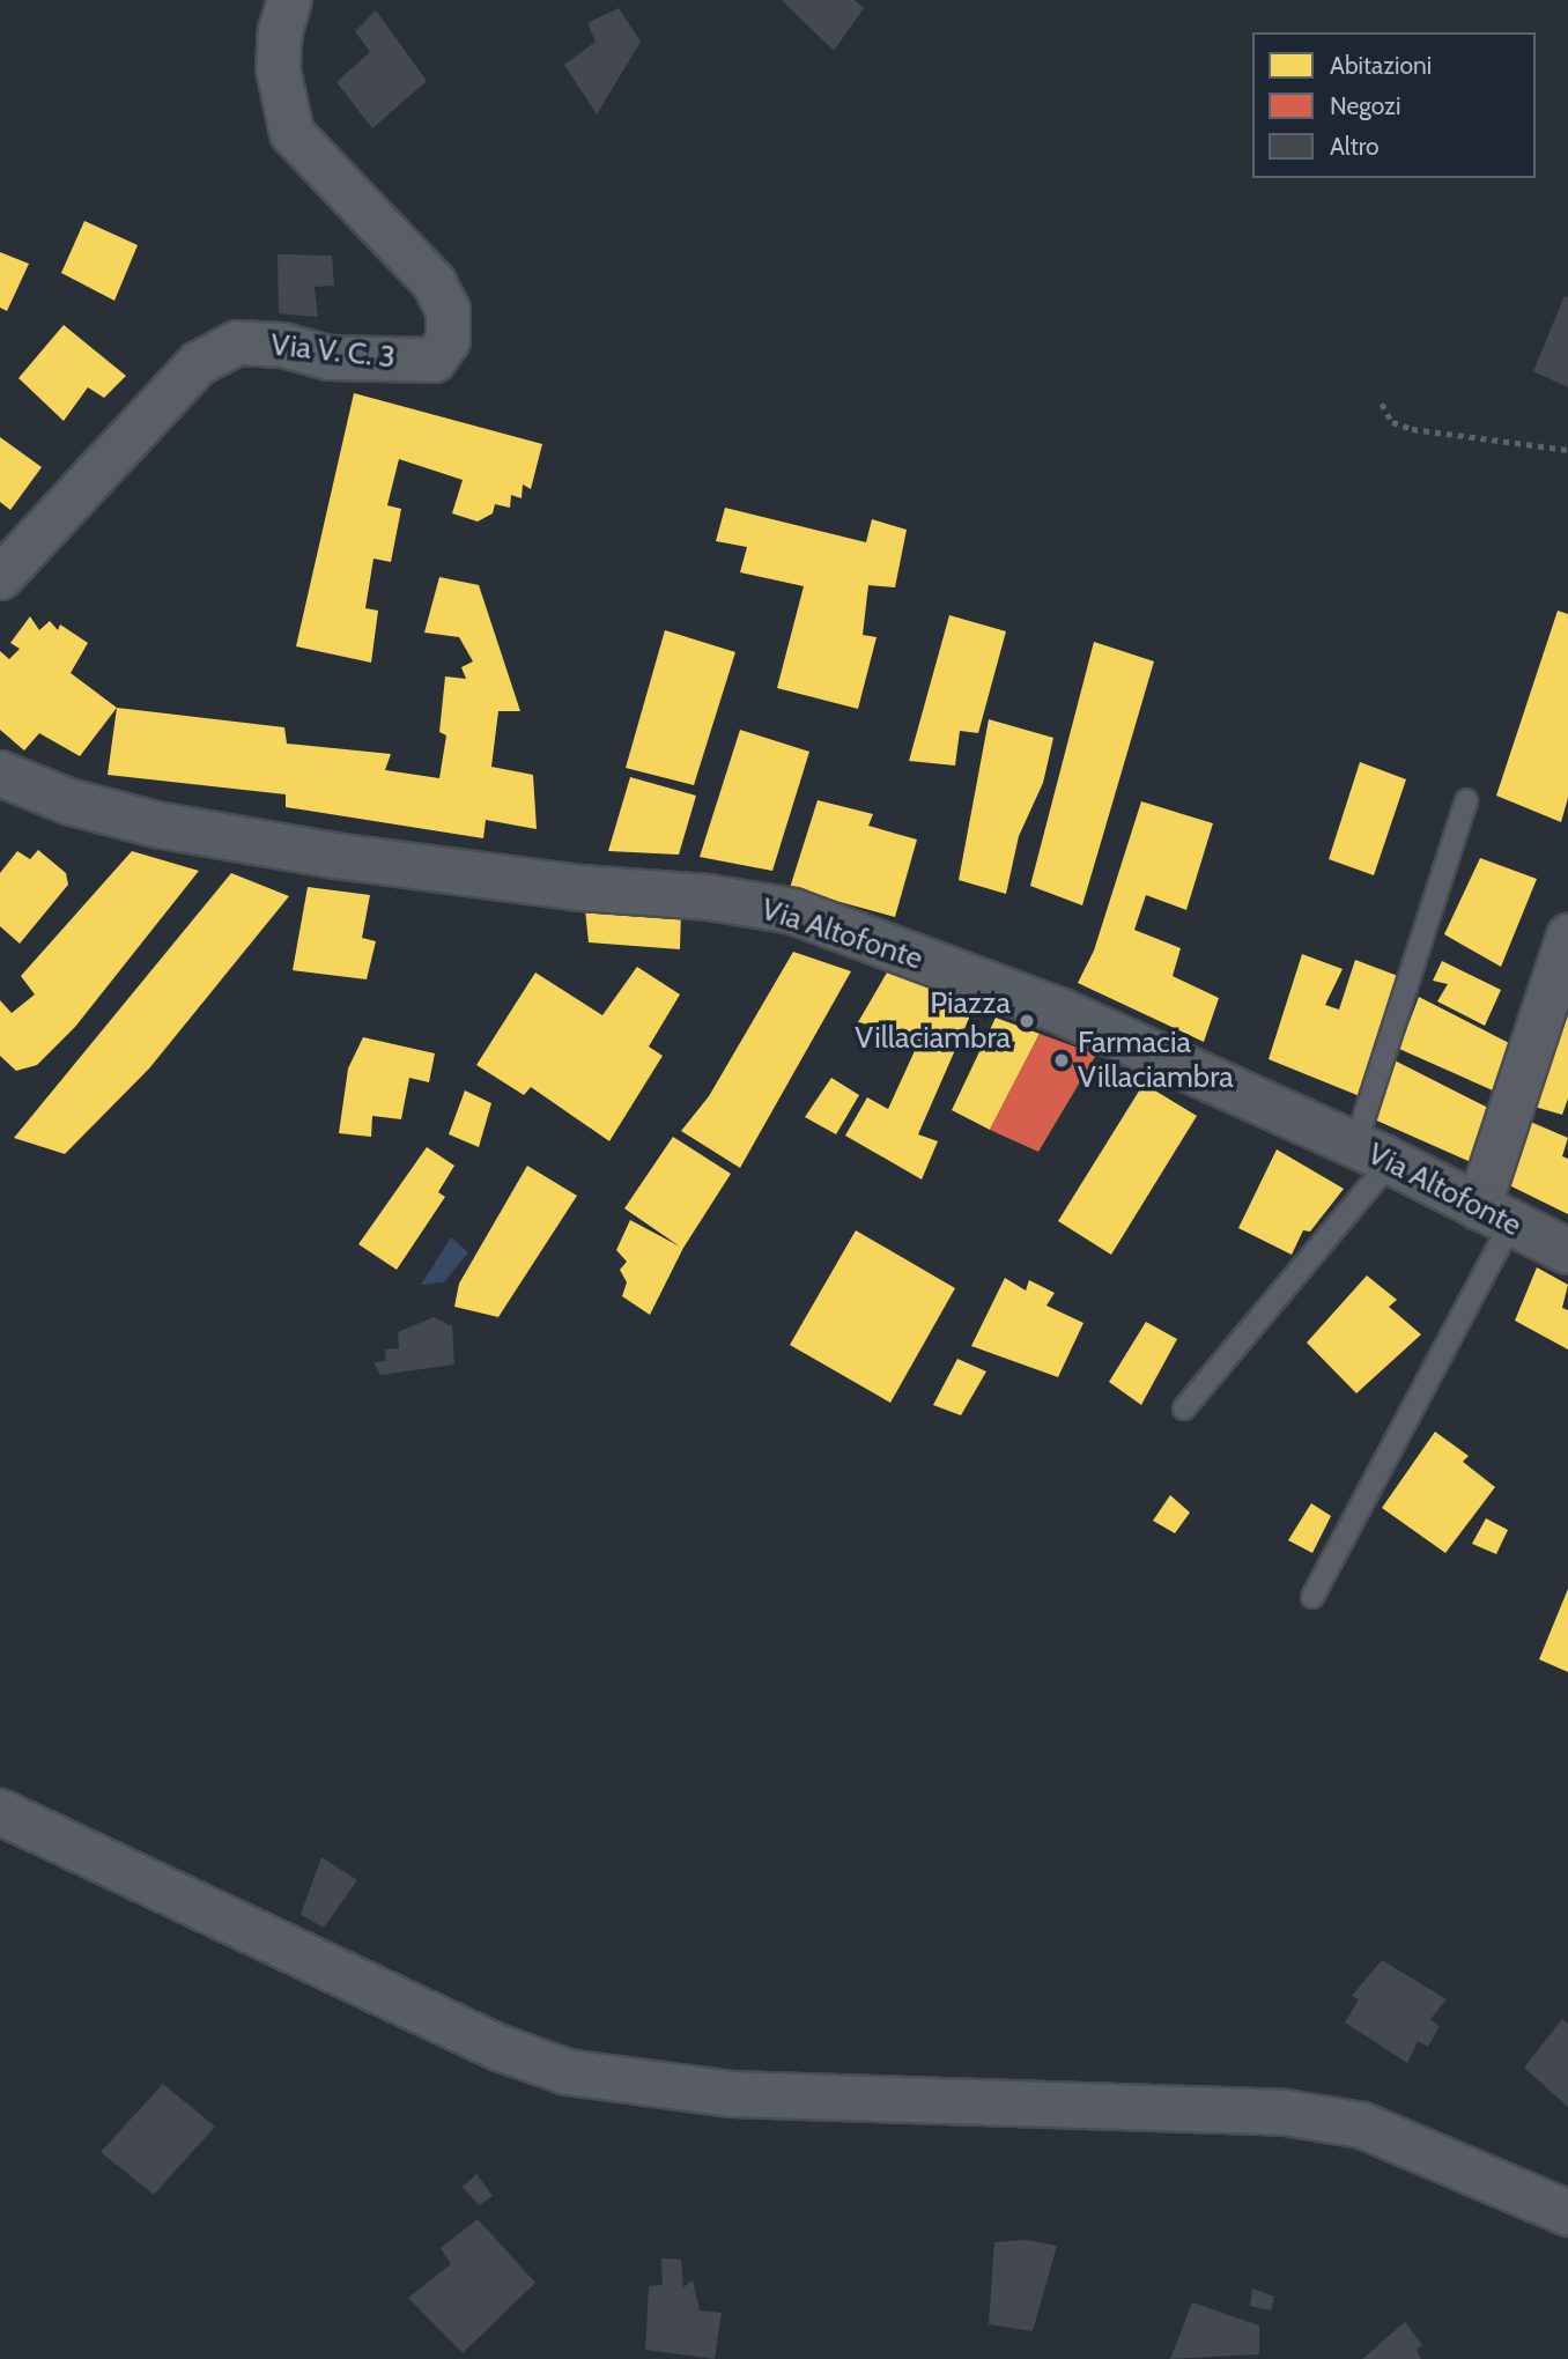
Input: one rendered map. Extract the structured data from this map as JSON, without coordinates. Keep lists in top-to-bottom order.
{
  "streets": {
    "street": ["Via V. C. 3", "Via Altofonte"]
  },
  "places": ["Piazza Villaciambra", "Farmacia Villaciambra"],
  "legend": ["Abitazioni", "Negozi", "Altro"]
}
